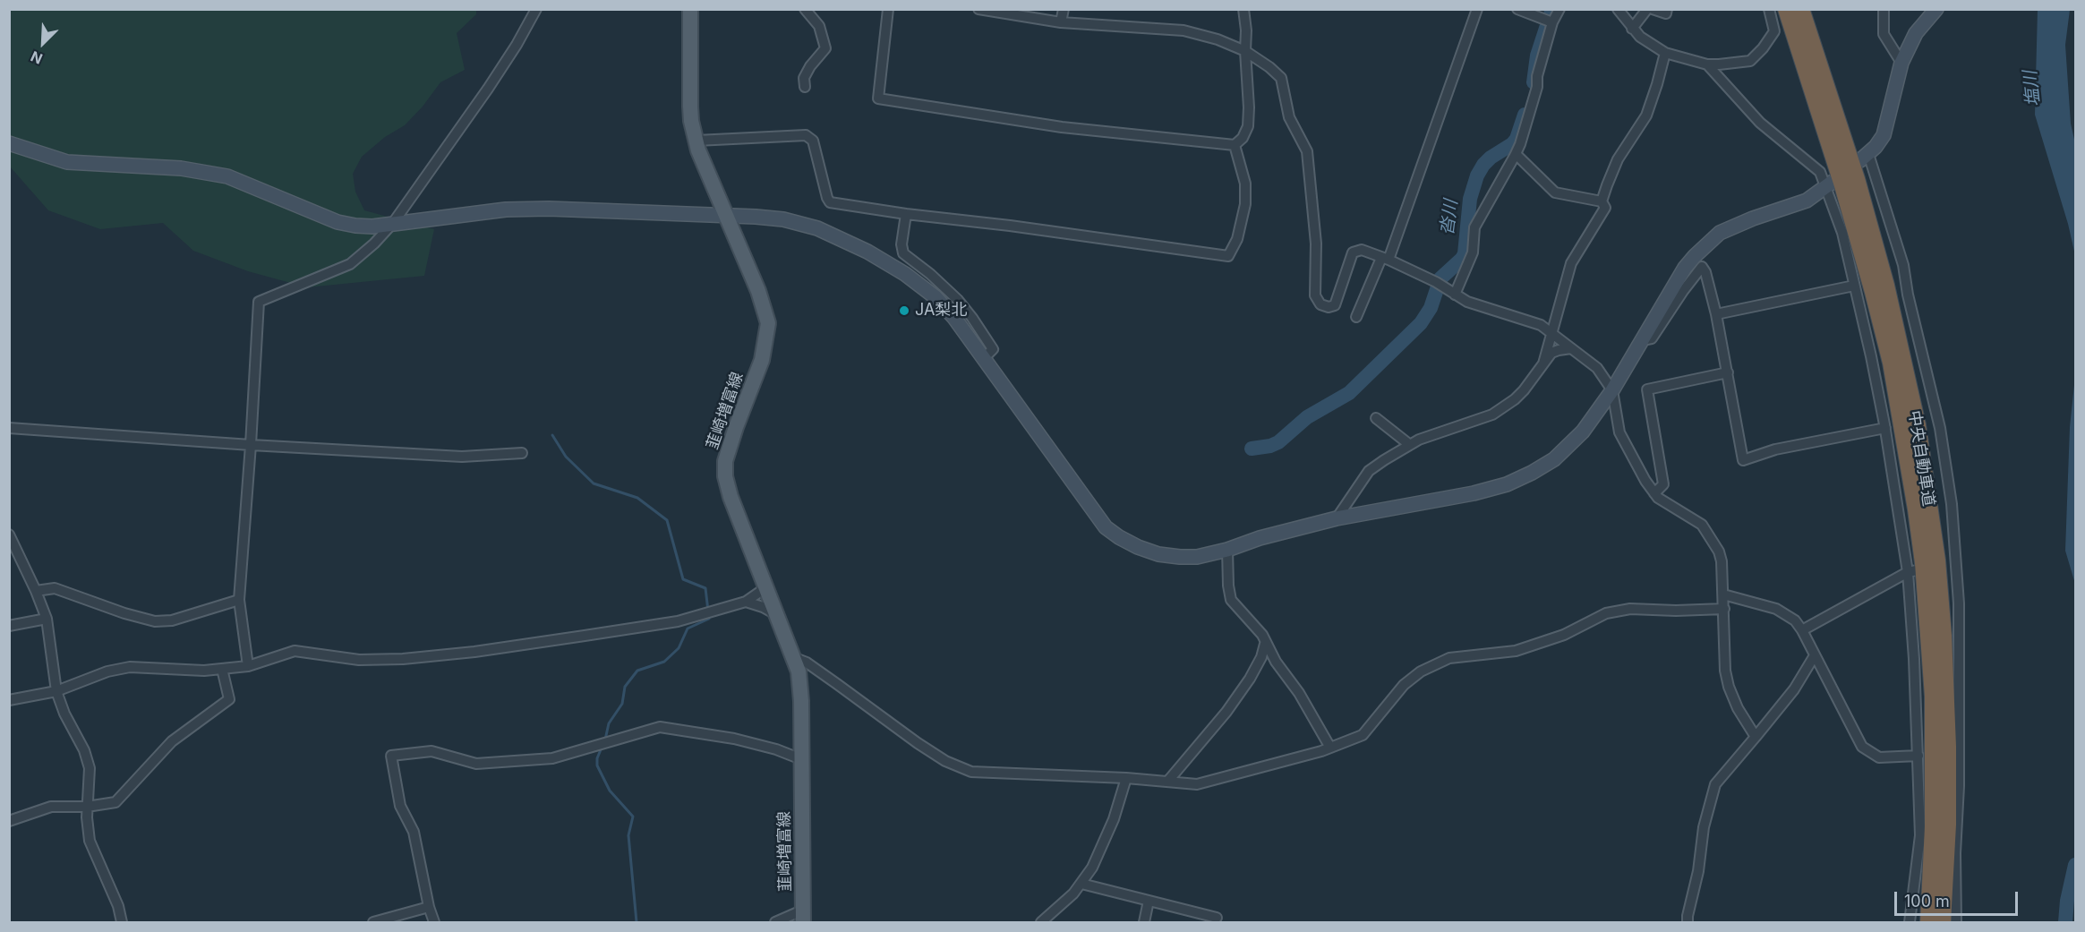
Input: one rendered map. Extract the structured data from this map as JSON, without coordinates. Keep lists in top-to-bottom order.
{
  "streets": {
    "highway": ["中央自動車道"],
    "main road": ["韮崎増富線"]
  },
  "water": ["塩川", "沓川"],
  "places": ["JA梨北"],
  "scale_bar": "100 m",
  "north": "bottom left"
}
